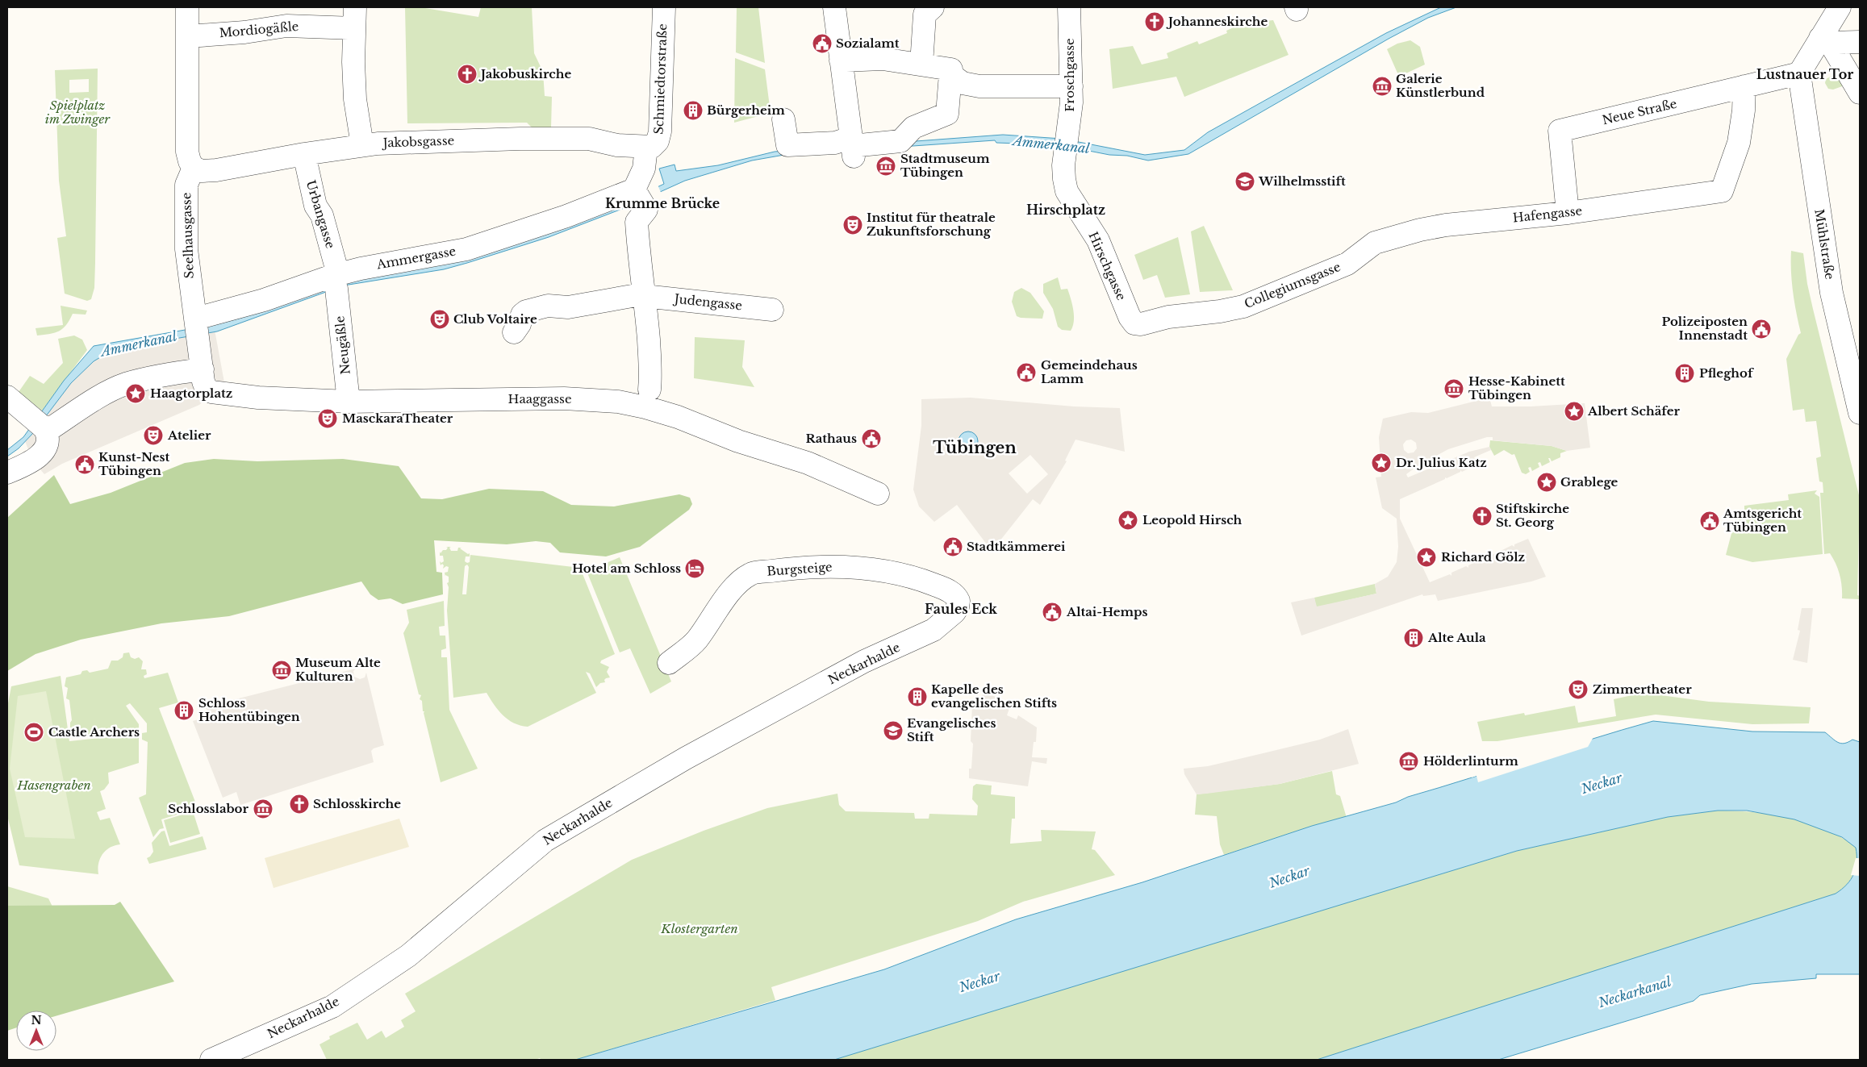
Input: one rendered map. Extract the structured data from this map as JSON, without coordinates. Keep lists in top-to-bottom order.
{
  "streets": {
    "street": [
      "Mordiogäßle",
      "Froschgasse",
      "Schmiedtorstraße",
      "Neue Straße",
      "Jakobsgasse",
      "Urbangasse",
      "Hafengasse",
      "Seelhausgasse",
      "Mühlstraße",
      "Ammergasse",
      "Hirschgasse",
      "Collegiumsgasse",
      "Judengasse",
      "Neugäßle",
      "Haaggasse",
      "Burgsteige",
      "Neckarhalde"
    ]
  },
  "crossings": [
    ["Froschgasse", "Hirschgasse"],
    ["Schmiedtorstraße", "Jakobsgasse"],
    ["Schmiedtorstraße", "Ammergasse"],
    ["Neue Straße", "Hafengasse"],
    ["Neue Straße", "Mühlstraße"],
    ["Jakobsgasse", "Urbangasse"],
    ["Jakobsgasse", "Seelhausgasse"],
    ["Urbangasse", "Ammergasse"],
    ["Urbangasse", "Neugäßle"],
    ["Hafengasse", "Collegiumsgasse"],
    ["Seelhausgasse", "Ammergasse"],
    ["Seelhausgasse", "Haaggasse"],
    ["Ammergasse", "Neugäßle"],
    ["Hirschgasse", "Collegiumsgasse"],
    ["Neugäßle", "Haaggasse"],
    ["Burgsteige", "Neckarhalde"]
  ],
  "districts": [
    "Lustnauer Tor",
    "Krumme Brücke",
    "Hirschplatz",
    "Tübingen",
    "Faules Eck"
  ],
  "water": ["Ammerkanal", "Neckar", "Neckarkanal"],
  "parks": ["Spielplatz im Zwinger", "Hasengraben", "Klostergarten"],
  "places": {
    "church": [
      "Johanneskirche",
      "Jakobuskirche",
      "Stiftskirche St. Georg",
      "Schlosskirche"
    ],
    "public building": [
      "Sozialamt",
      "Polizeiposten Innenstadt",
      "Gemeindehaus Lamm",
      "Rathaus",
      "Kunst-Nest Tübingen",
      "Amtsgericht Tübingen",
      "Stadtkämmerei",
      "Altai-Hemps"
    ],
    "museum": [
      "Galerie Künstlerbund",
      "Stadtmuseum Tübingen",
      "Hesse-Kabinett Tübingen",
      "Museum Alte Kulturen",
      "Hölderlinturm",
      "Schlosslabor"
    ],
    "building": [
      "Bürgerheim",
      "Pfleghof",
      "Alte Aula",
      "Kapelle des evangelischen Stifts",
      "Schloss Hohentübingen"
    ],
    "school or university": ["Wilhelmsstift", "Evangelisches Stift"],
    "theatre": [
      "Institut für theatrale Zukunftsforschung",
      "Club Voltaire",
      "MasckaraTheater",
      "Atelier",
      "Zimmertheater"
    ],
    "place": [
      "Haagtorplatz",
      "Albert Schäfer",
      "Dr. Julius Katz",
      "Grablege",
      "Leopold Hirsch",
      "Richard Gölz"
    ],
    "hotel": ["Hotel am Schloss"],
    "sports": ["Castle Archers"]
  },
  "north": "top"
}
